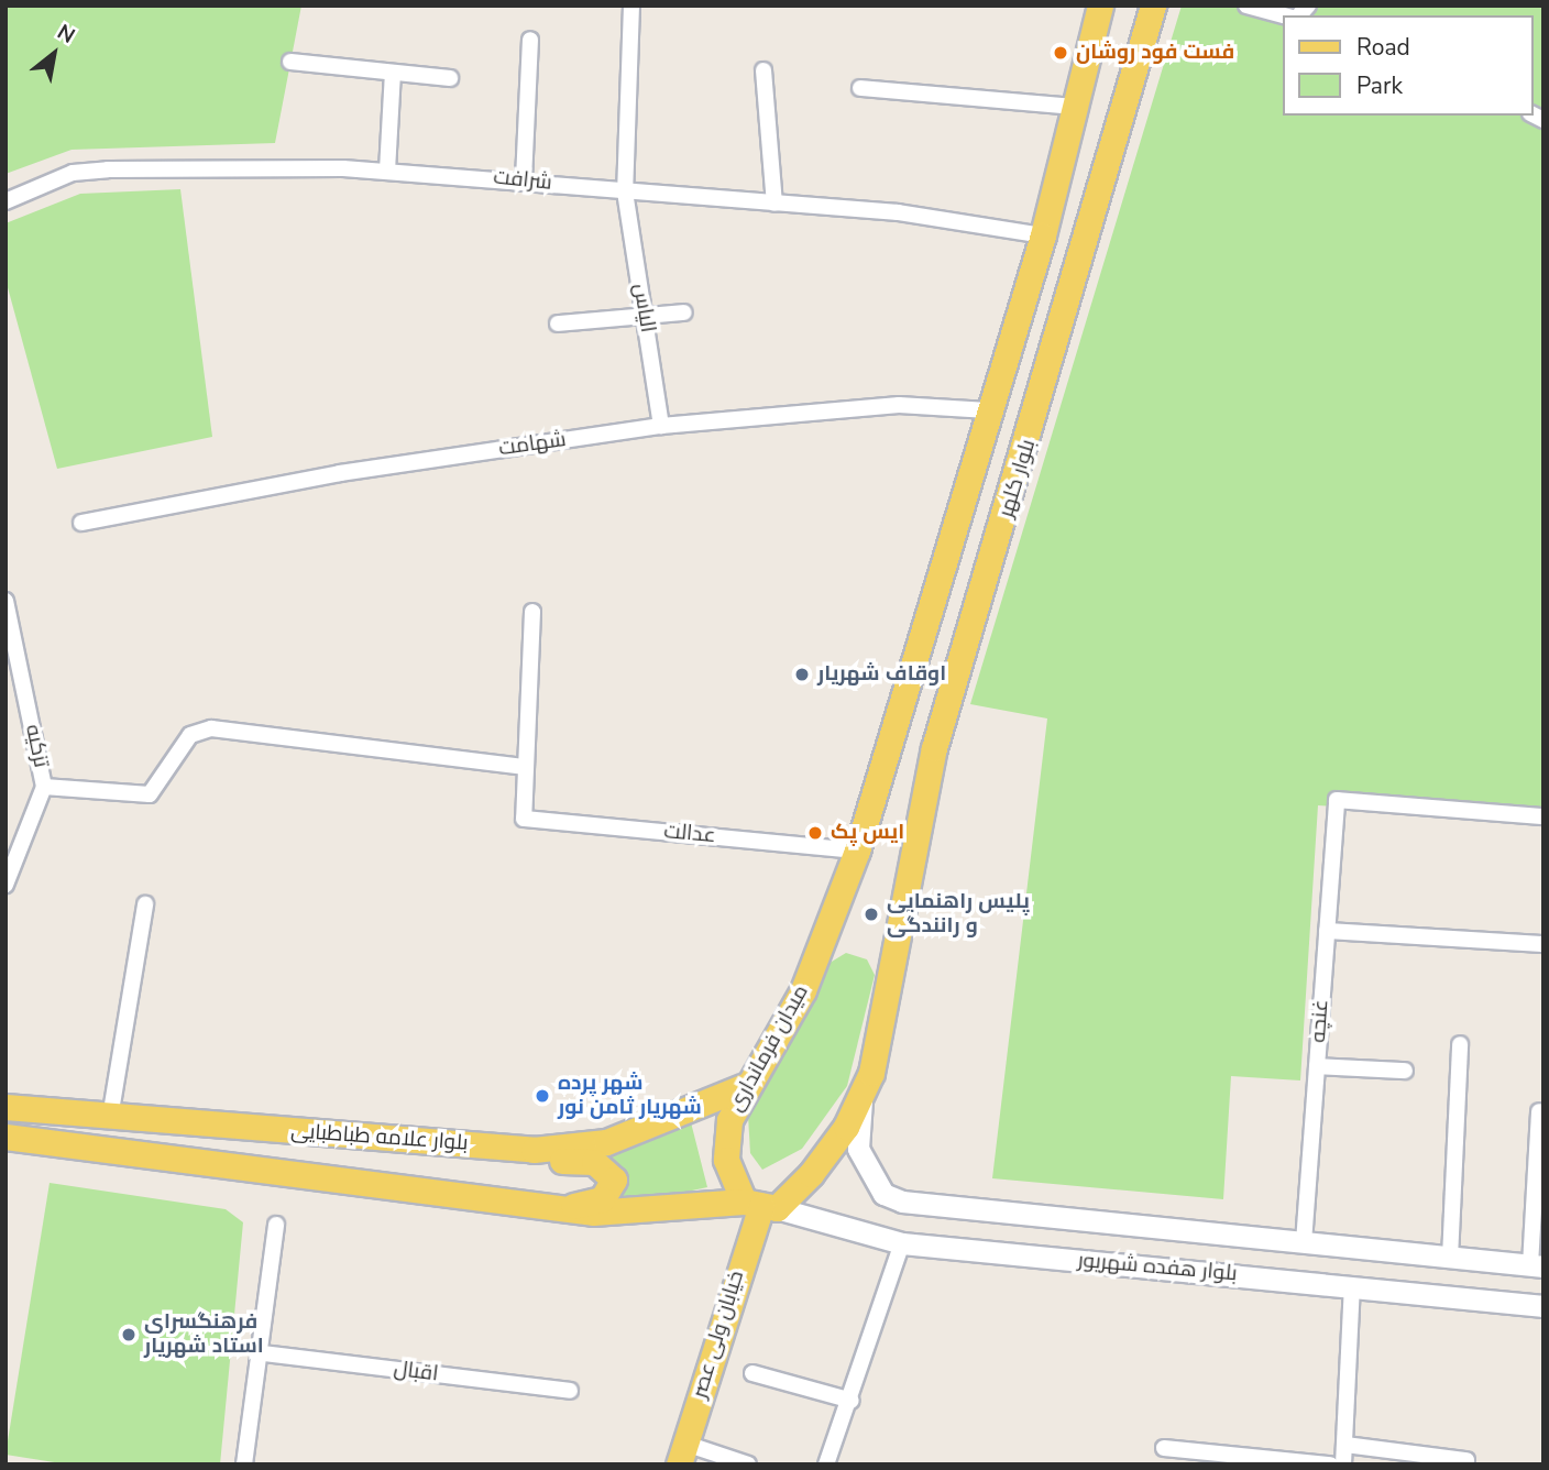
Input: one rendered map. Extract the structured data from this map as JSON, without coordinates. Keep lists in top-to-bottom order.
{
  "streets": {
    "main road": [
      "بلوار کلهر",
      "میدان فرمانداری",
      "بلوار علامه طباطبایی",
      "بلوار هفده شهریور",
      "خیابان ولی عصر"
    ],
    "street": [
      "شرافت",
      "الیاس",
      "شهامت",
      "تزکیه",
      "عدالت",
      "غنچه",
      "اقبال"
    ]
  },
  "crossings": [
    ["شرافت", "الیاس"],
    ["الیاس", "شهامت"],
    ["بلوار کلهر", "بلوار هفده شهریور"],
    ["عدالت", "میدان فرمانداری"],
    ["غنچه", "بلوار هفده شهریور"],
    ["میدان فرمانداری", "بلوار علامه طباطبایی"],
    ["میدان فرمانداری", "بلوار هفده شهریور"],
    ["میدان فرمانداری", "خیابان ولی عصر"],
    ["بلوار علامه طباطبایی", "بلوار هفده شهریور"],
    ["بلوار علامه طباطبایی", "خیابان ولی عصر"],
    ["بلوار هفده شهریور", "خیابان ولی عصر"]
  ],
  "places": [
    "فست فود روشان",
    "اوقاف شهریار",
    "ایس پک",
    "پلیس راهنمایی و رانندگی",
    "شهر پرده شهریار ثامن نور",
    "فرهنگسرای استاد شهریار"
  ],
  "legend": ["Road", "Park"],
  "north": "top right"
}
